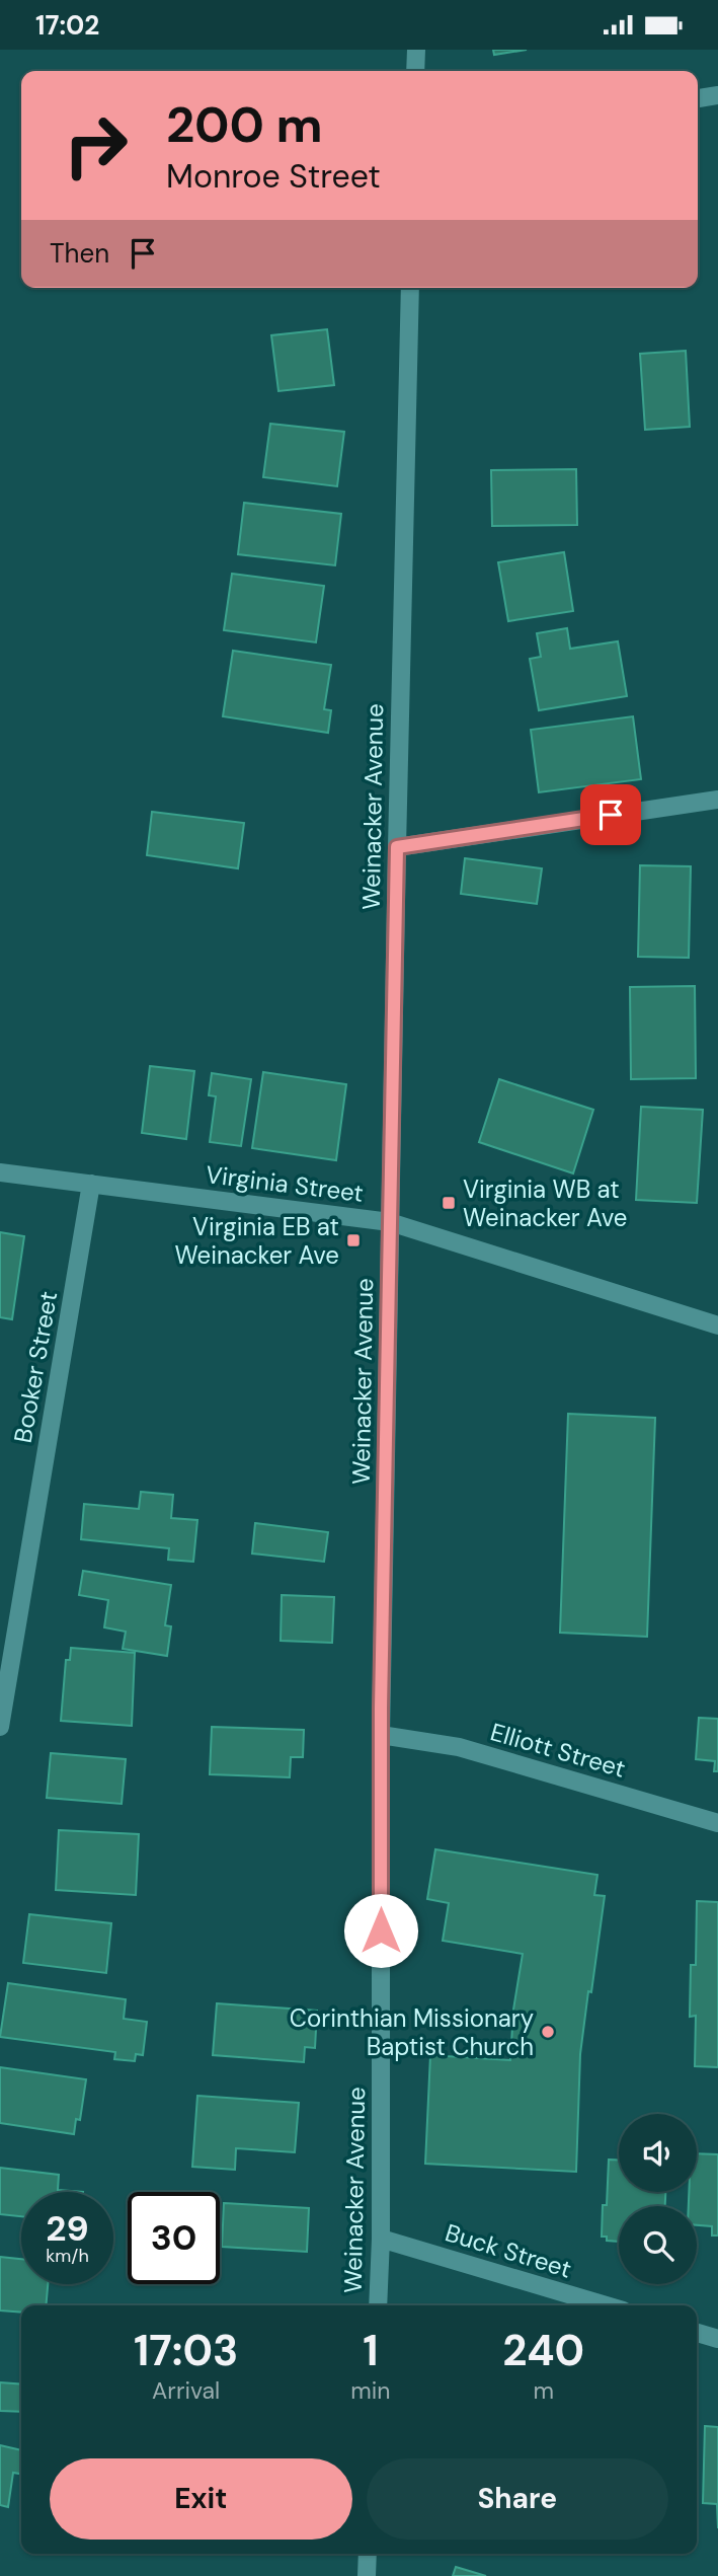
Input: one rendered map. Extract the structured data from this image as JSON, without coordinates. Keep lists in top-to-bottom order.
{
  "streets": {
    "street": [
      "Weinacker Avenue",
      "Virginia Street",
      "Booker Street",
      "Elliott Street",
      "Buck Street"
    ]
  },
  "crossings": [
    ["Weinacker Avenue", "Virginia Street"],
    ["Weinacker Avenue", "Elliott Street"],
    ["Weinacker Avenue", "Buck Street"],
    ["Virginia Street", "Booker Street"]
  ],
  "places": {
    "transit": ["Virginia WB at Weinacker Ave", "Virginia EB at Weinacker Ave"],
    "other": ["Corinthian Missionary Baptist Church"]
  },
  "page": {
    "status": "17:02",
    "turn": ["200 m", "Monroe Street"],
    "then": "Then",
    "speed": "29 km/h",
    "limit": "30",
    "eta": [
      "17:03",
      "Arrival",
      "1",
      "min",
      "240",
      "m"
    ],
    "buttons": ["Exit", "Share"]
  }
}
